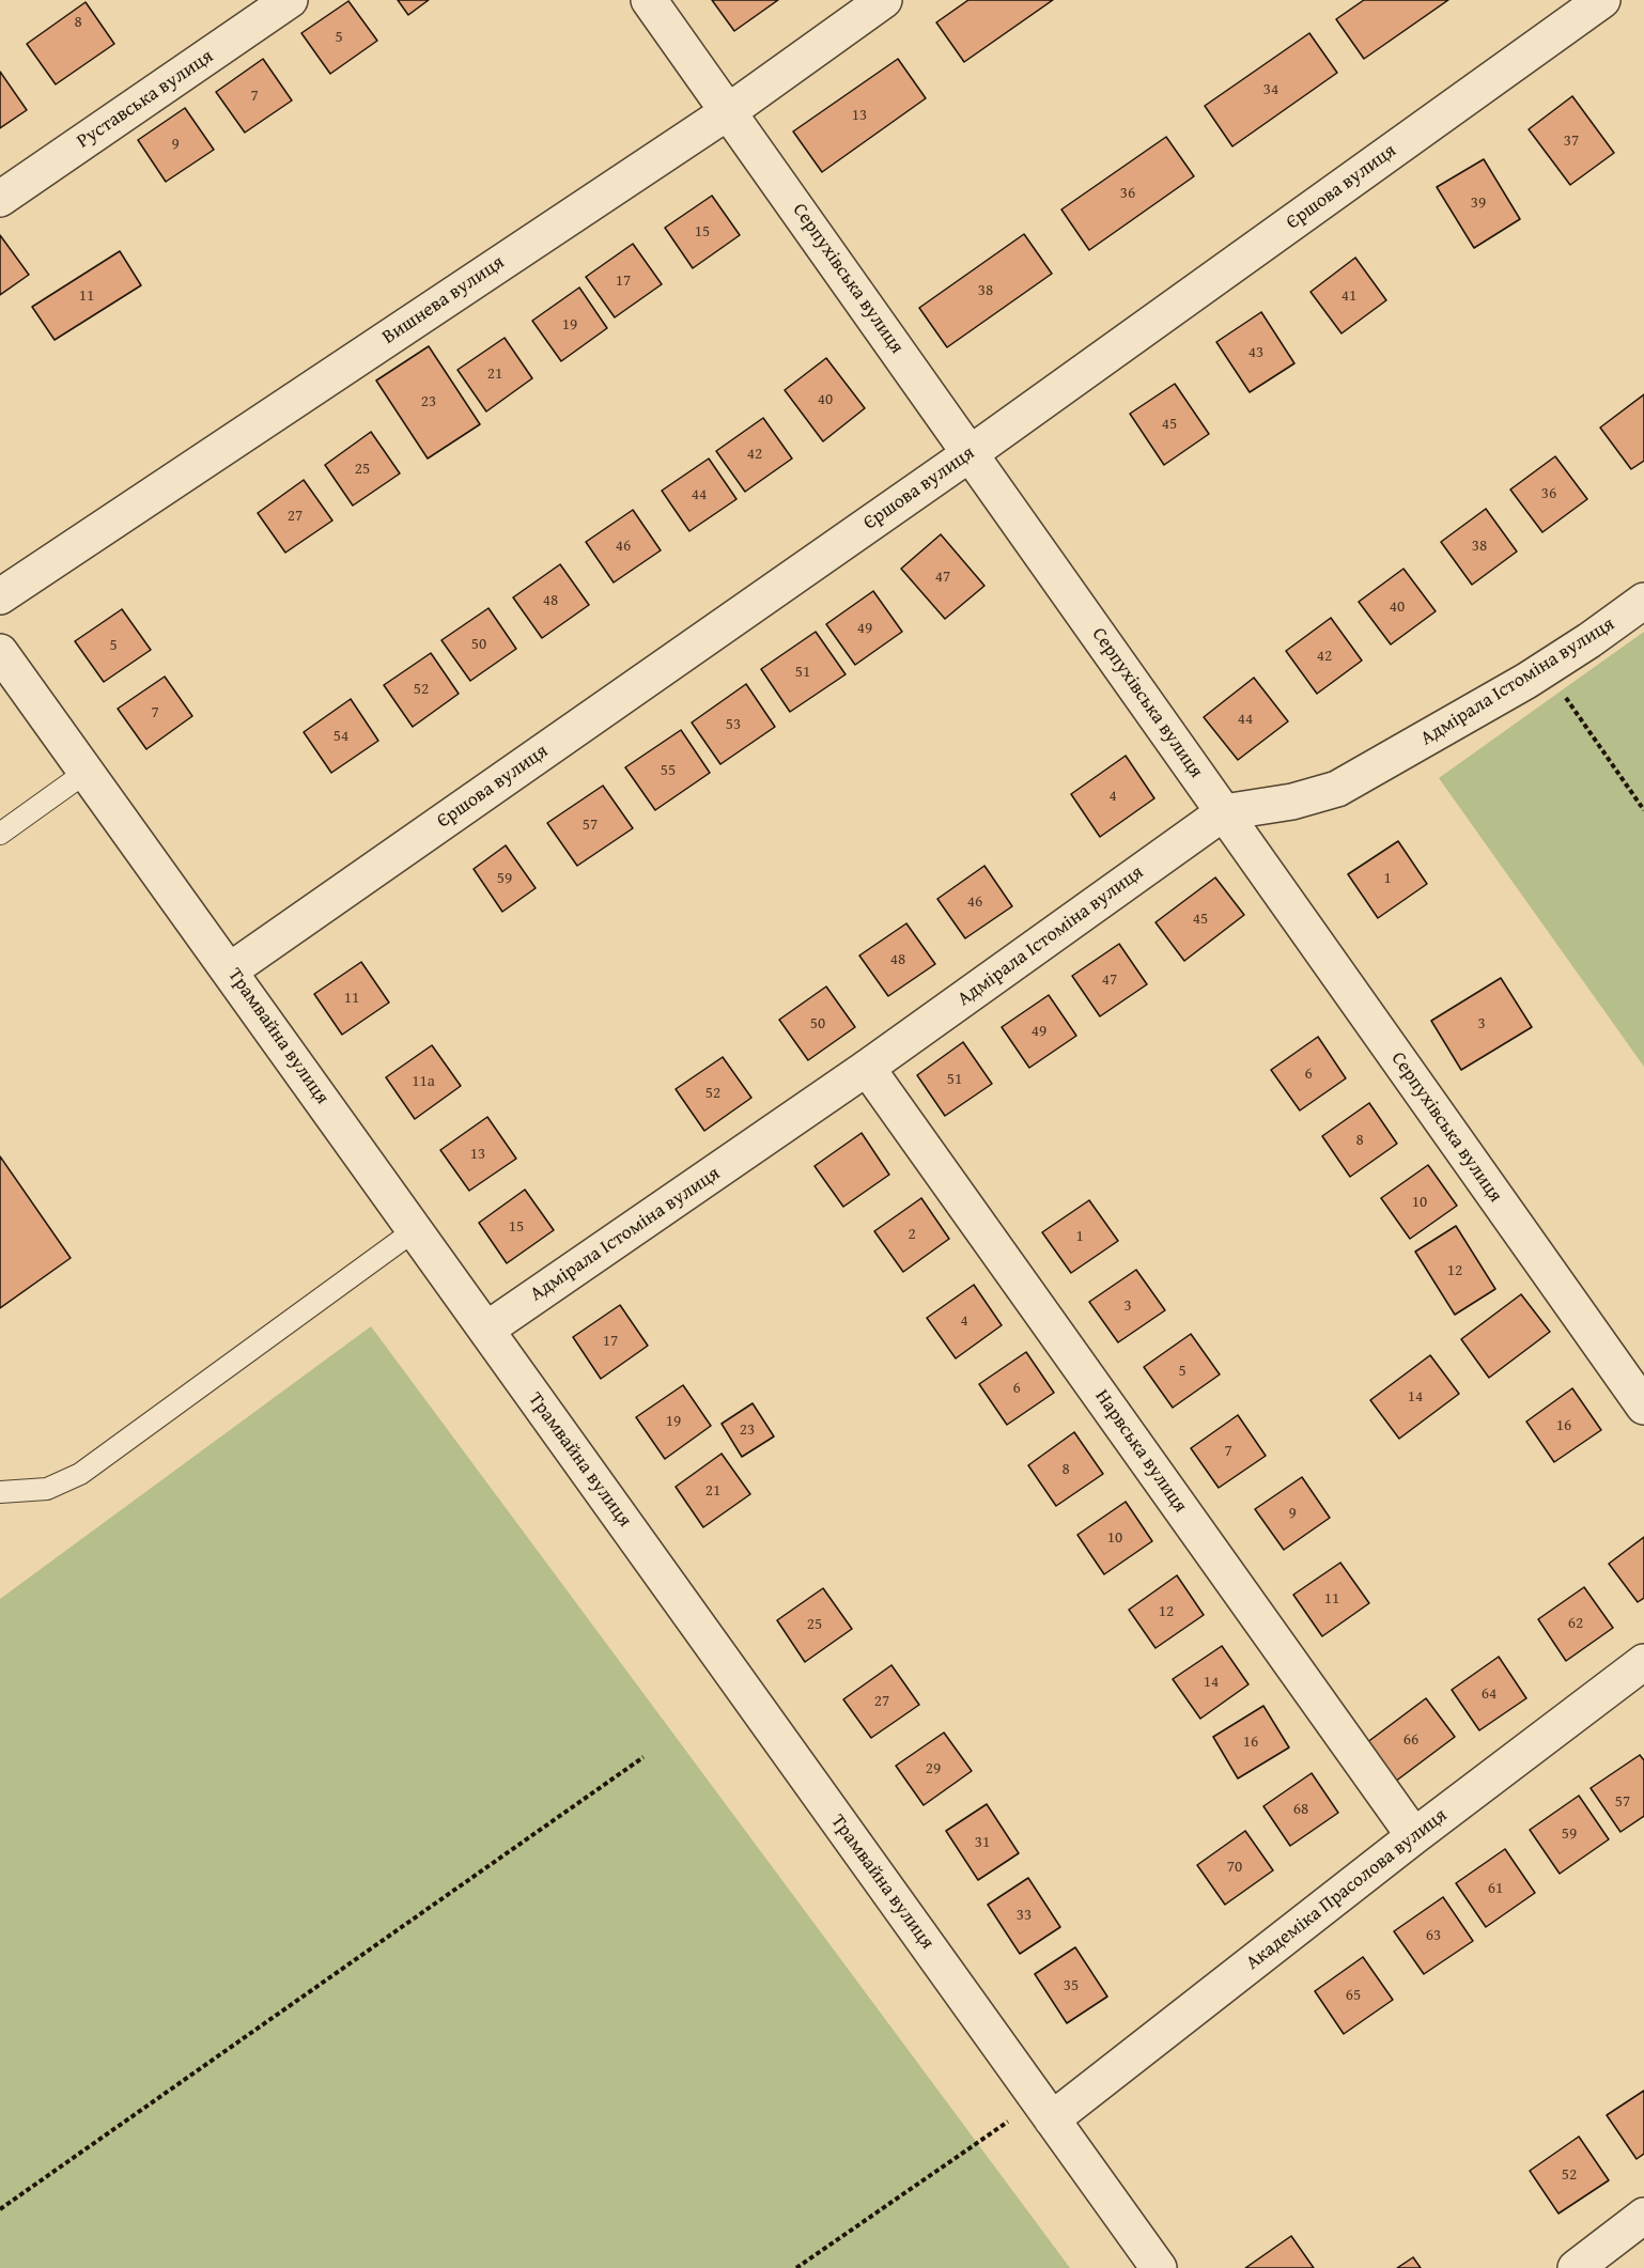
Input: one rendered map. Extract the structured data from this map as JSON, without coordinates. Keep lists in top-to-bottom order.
{
  "streets": {
    "street": [
      "Руставська вулиця",
      "Єршова вулиця",
      "Серпухівська вулиця",
      "Вишнева вулиця",
      "Адмірала Істоміна вулиця",
      "Трамвайна вулиця",
      "Нарвська вулиця",
      "Академіка Прасолова вулиця"
    ]
  },
  "crossings": [
    ["Єршова вулиця", "Серпухівська вулиця"],
    ["Єршова вулиця", "Трамвайна вулиця"],
    ["Серпухівська вулиця", "Вишнева вулиця"],
    ["Серпухівська вулиця", "Адмірала Істоміна вулиця"],
    ["Адмірала Істоміна вулиця", "Трамвайна вулиця"],
    ["Адмірала Істоміна вулиця", "Нарвська вулиця"],
    ["Трамвайна вулиця", "Академіка Прасолова вулиця"],
    ["Нарвська вулиця", "Академіка Прасолова вулиця"]
  ],
  "house_numbers": [
    "8",
    "5",
    "34",
    "7",
    "13",
    "37",
    "9",
    "36",
    "39",
    "15",
    "17",
    "38",
    "11",
    "41",
    "19",
    "43",
    "21",
    "40",
    "23",
    "45",
    "42",
    "25",
    "36",
    "44",
    "27",
    "46",
    "38",
    "47",
    "48",
    "40",
    "49",
    "50",
    "5",
    "42",
    "51",
    "52",
    "7",
    "44",
    "53",
    "54",
    "55",
    "4",
    "57",
    "59",
    "1",
    "46",
    "45",
    "48",
    "47",
    "11",
    "50",
    "3",
    "49",
    "6",
    "51",
    "11а",
    "52",
    "8",
    "13",
    "10",
    "15",
    "2",
    "1",
    "12",
    "3",
    "4",
    "17",
    "5",
    "6",
    "14",
    "19",
    "16",
    "23",
    "7",
    "8",
    "21",
    "9",
    "10",
    "11",
    "12",
    "62",
    "25",
    "14",
    "64",
    "27",
    "66",
    "16",
    "29",
    "57",
    "68",
    "59",
    "31",
    "70",
    "61",
    "33",
    "63",
    "35",
    "65",
    "52"
  ]
}
